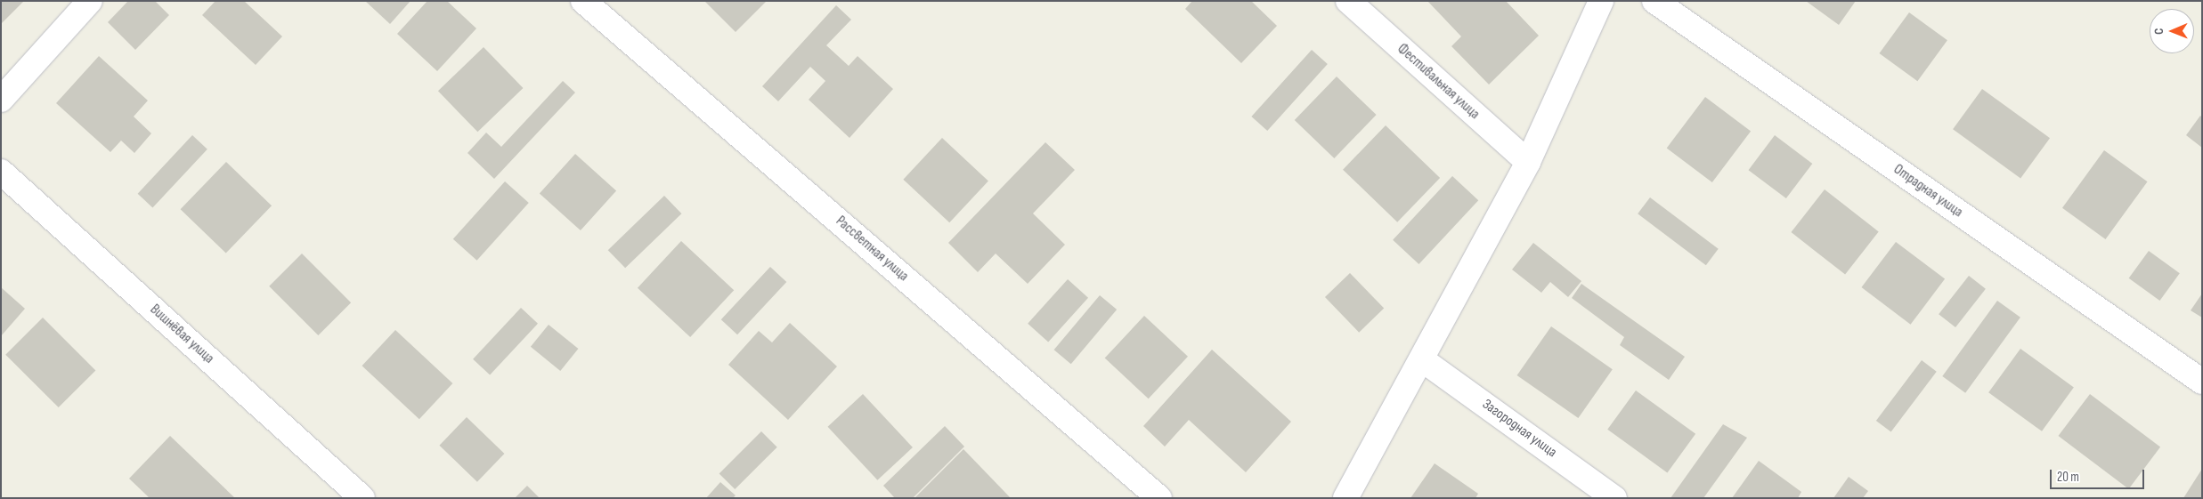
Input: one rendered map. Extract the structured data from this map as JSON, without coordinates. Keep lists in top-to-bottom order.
{
  "streets": {
    "street": [
      "Фестивальная улица",
      "Отрадная улица",
      "Рассветная улица",
      "Вишнёвая улица",
      "Загородная улица"
    ]
  },
  "scale_bar": "20 m",
  "north": "left"
}
